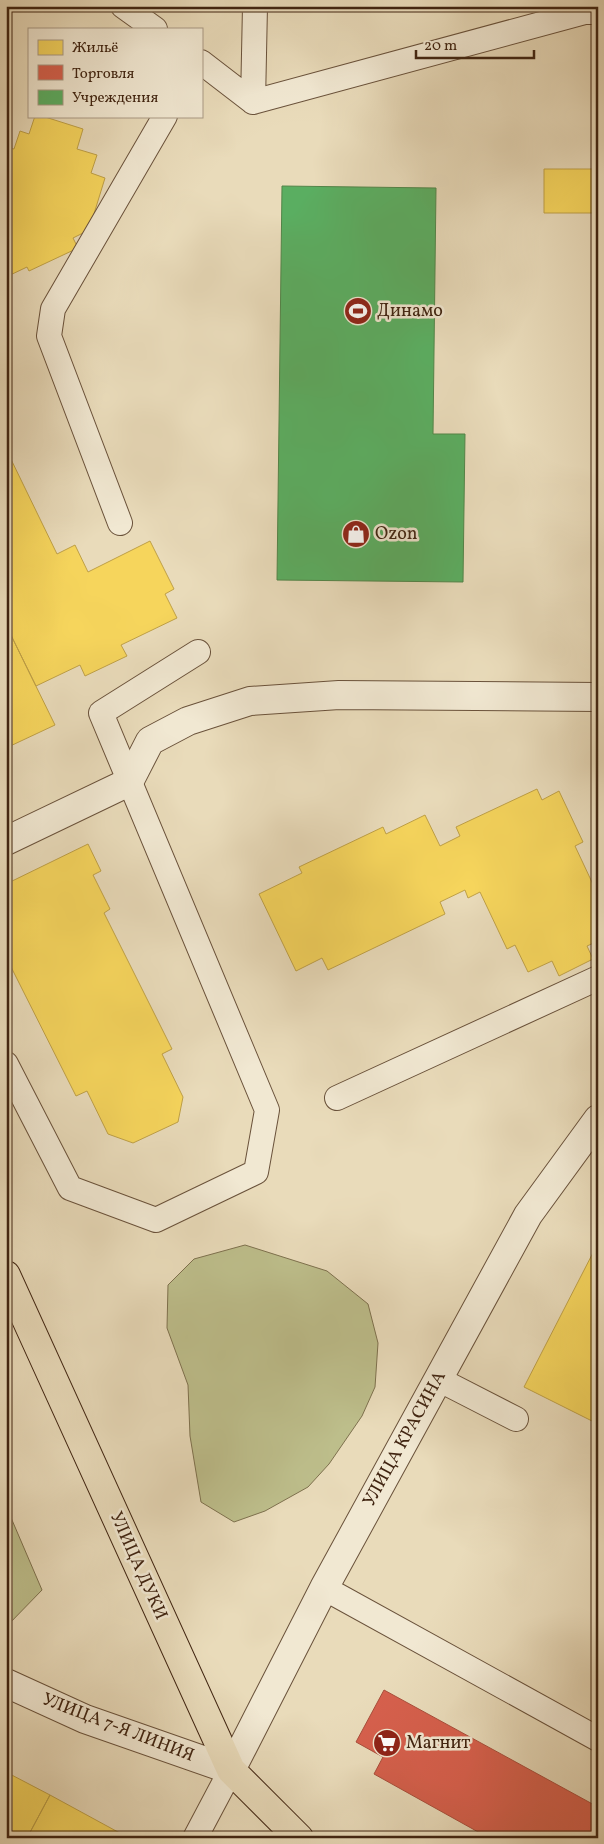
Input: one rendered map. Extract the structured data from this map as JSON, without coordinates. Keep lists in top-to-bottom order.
{
  "streets": {
    "main road": ["УЛИЦА ДУКИ"],
    "street": ["УЛИЦА КРАСИНА", "УЛИЦА 7-Я ЛИНИЯ"]
  },
  "crossings": [
    ["УЛИЦА КРАСИНА", "УЛИЦА ДУКИ"],
    ["УЛИЦА КРАСИНА", "УЛИЦА 7-Я ЛИНИЯ"],
    ["УЛИЦА ДУКИ", "УЛИЦА 7-Я ЛИНИЯ"]
  ],
  "places": {
    "sports": ["Динамо"],
    "shop": ["Ozon"],
    "supermarket": ["Магнит"]
  },
  "legend": ["Жильё", "Торговля", "Учреждения"],
  "scale_bar": "20 m"
}
